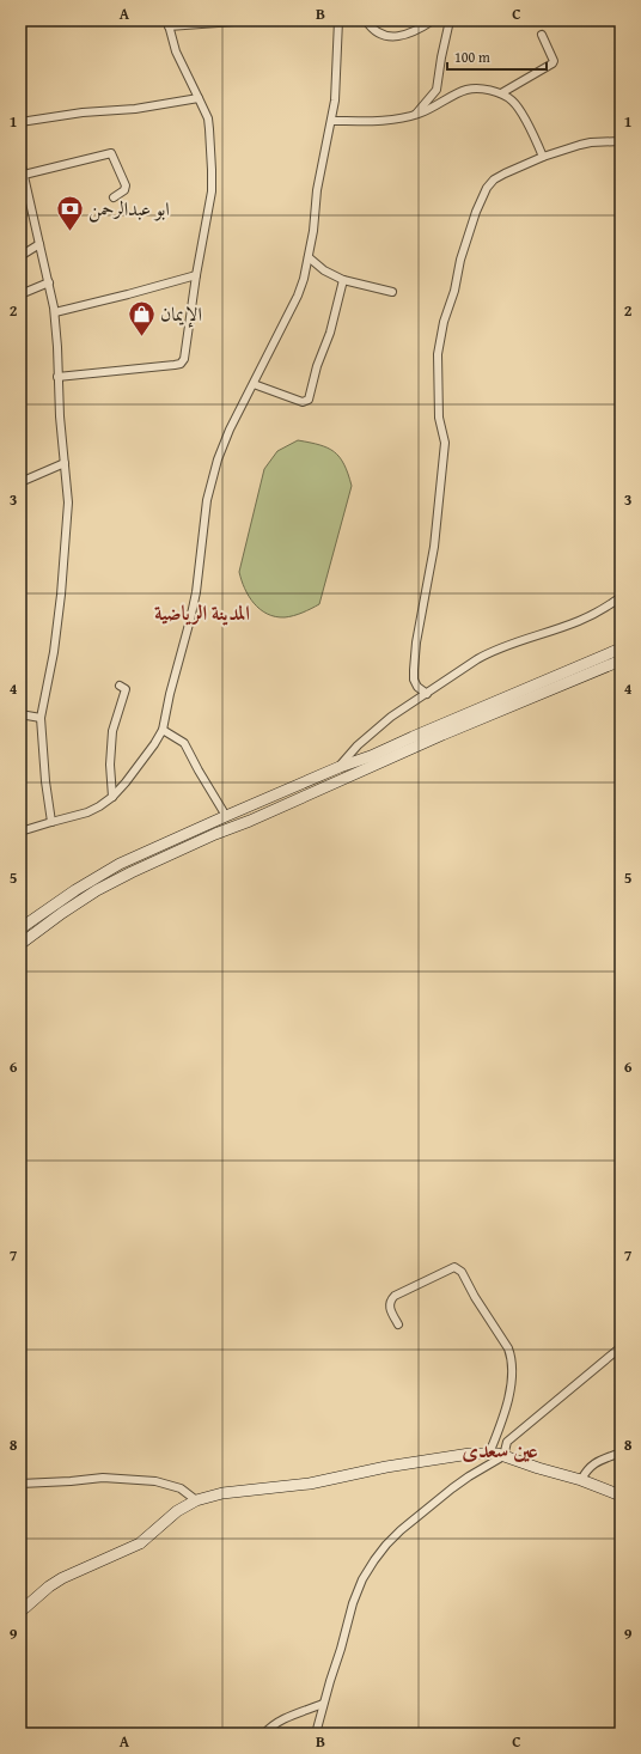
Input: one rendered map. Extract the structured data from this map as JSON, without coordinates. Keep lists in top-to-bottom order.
{
  "districts": ["المدينة الرياضية", "عين سعدى"],
  "places": {
    "bank": ["ابو عبدالرحمن"],
    "shop": ["الإيمان"]
  },
  "scale_bar": "100 m",
  "grid": {
    "columns": ["A", "B", "C"],
    "rows": [
      "1",
      "2",
      "3",
      "4",
      "5",
      "6",
      "7",
      "8",
      "9"
    ]
  }
}
